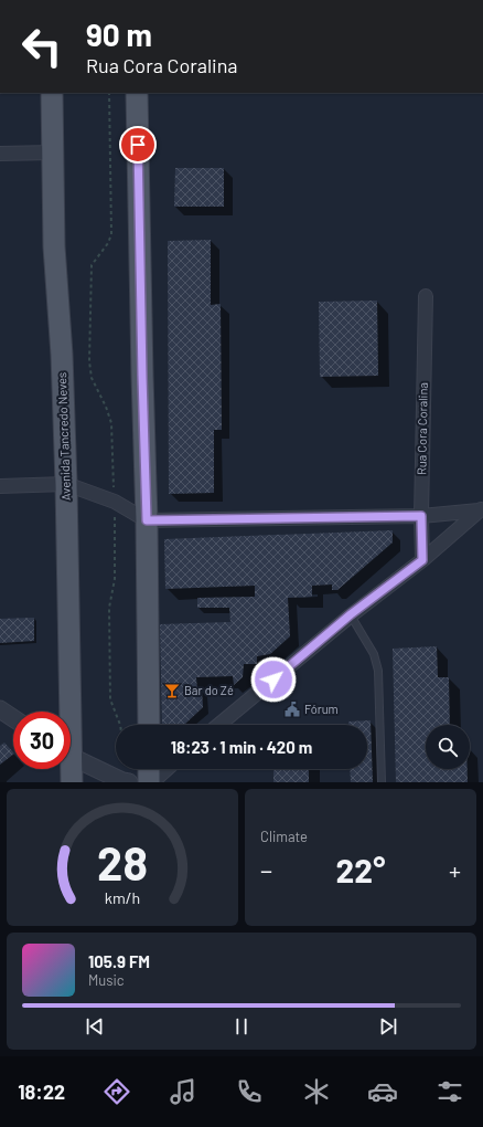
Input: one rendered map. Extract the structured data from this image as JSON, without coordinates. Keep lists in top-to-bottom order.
{
  "streets": {
    "main road": ["Avenida Tancredo Neves"],
    "street": ["Rua Cora Coralina"]
  },
  "places": {
    "bar": ["Bar do Zé"],
    "public building": ["Fórum"]
  },
  "page": {
    "turn": ["90 m", "Rua Cora Coralina"],
    "limit": "30",
    "trip": "18:23 · 1 min · 420 m",
    "tile": "Climate",
    "heat": ["−", "22°", "+"],
    "song": ["105.9 FM", "Music"],
    "tabs": "18:22",
    "gauge": ["28", "km/h"]
  }
}
